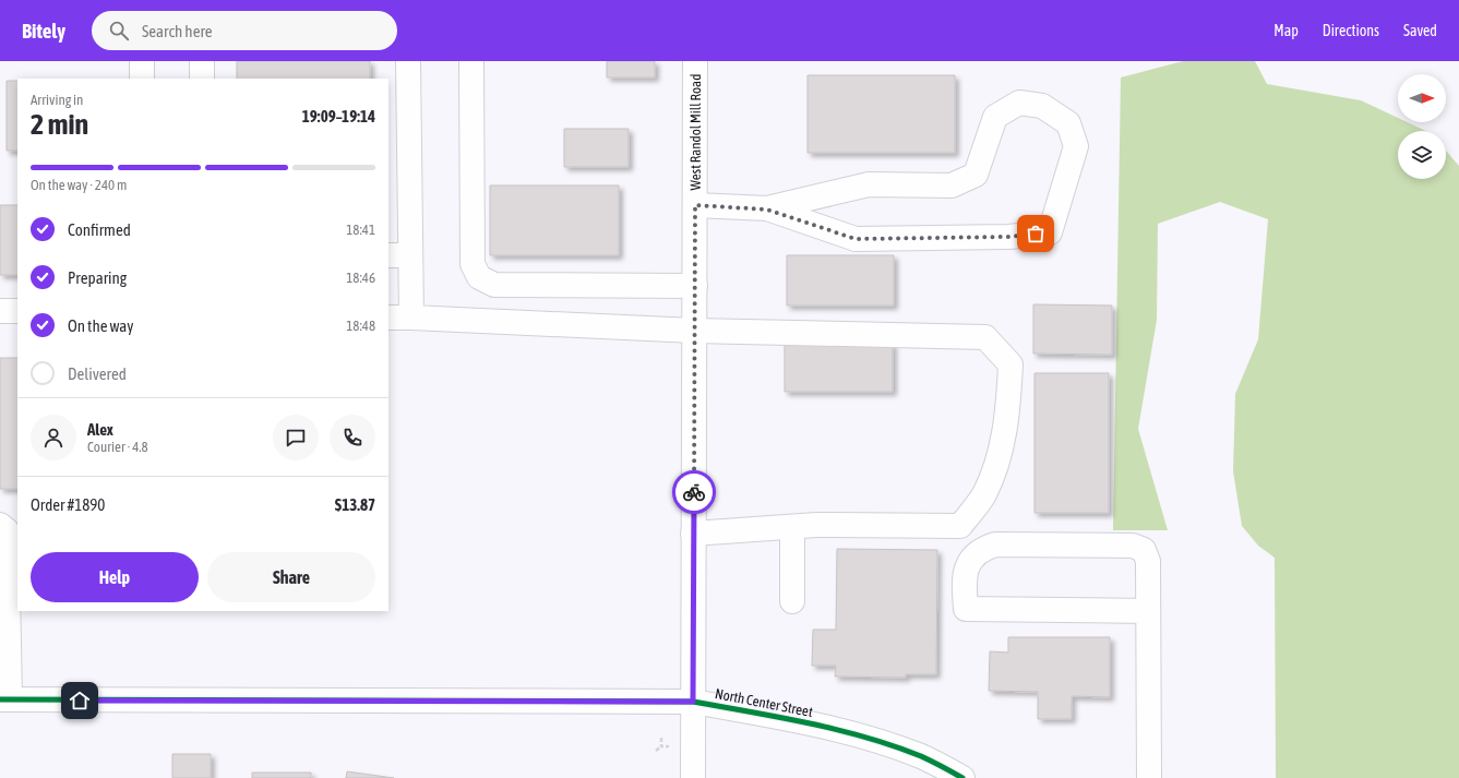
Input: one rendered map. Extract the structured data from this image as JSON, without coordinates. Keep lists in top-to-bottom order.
{
  "streets": {
    "main road": ["West Randol Mill Road", "North Center Street"]
  },
  "crossings": [
    ["West Randol Mill Road", "North Center Street"]
  ],
  "north": "right",
  "page": {
    "header": "Bitely",
    "search": "Search here",
    "nav": ["Map", "Directions", "Saved"],
    "heading": ["2 min", "Arriving in", "19:09–19:14"],
    "panel": [
      "Alex",
      "Courier · 4.8",
      "Order #1890",
      "$13.87"
    ],
    "bar": "On the way · 240 m",
    "list": [
      ["Confirmed", "18:41"],
      ["Preparing", "18:46"],
      ["On the way", "18:48"],
      "Delivered"
    ],
    "buttons": ["Help", "Share"]
  }
}
